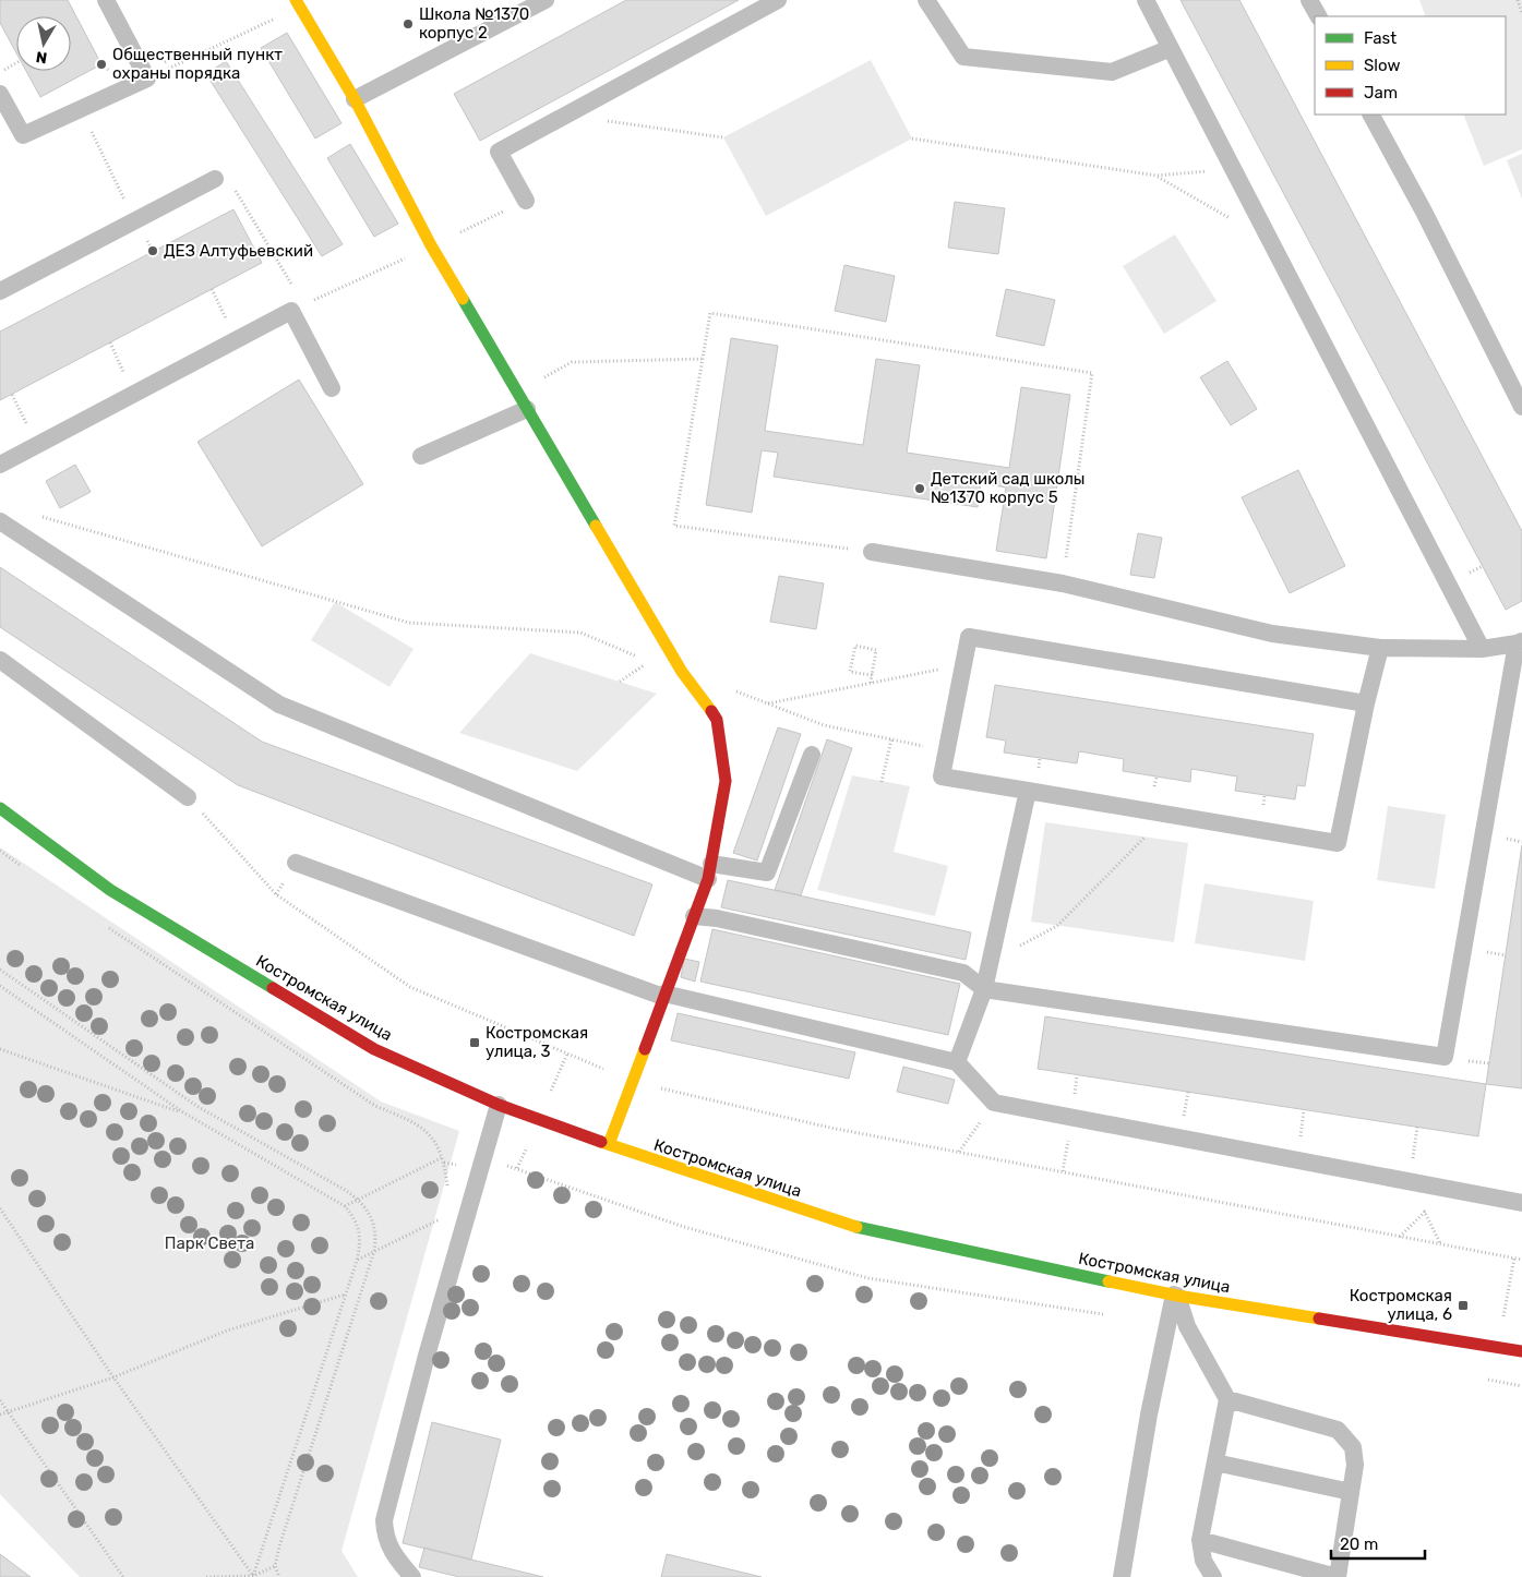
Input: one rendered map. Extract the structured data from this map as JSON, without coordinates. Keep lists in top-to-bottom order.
{
  "streets": {
    "street": ["Костромская улица"]
  },
  "parks": ["Парк Света"],
  "places": {
    "other": [
      "Школа №1370 корпус 2",
      "Общественный пункт охраны порядка",
      "ДЕЗ Алтуфьевский",
      "Детский сад школы №1370 корпус 5"
    ],
    "transit": ["Костромская улица, 3", "Костромская улица, 6"]
  },
  "legend": ["Fast", "Slow", "Jam"],
  "scale_bar": "20 m",
  "north": "bottom"
}
